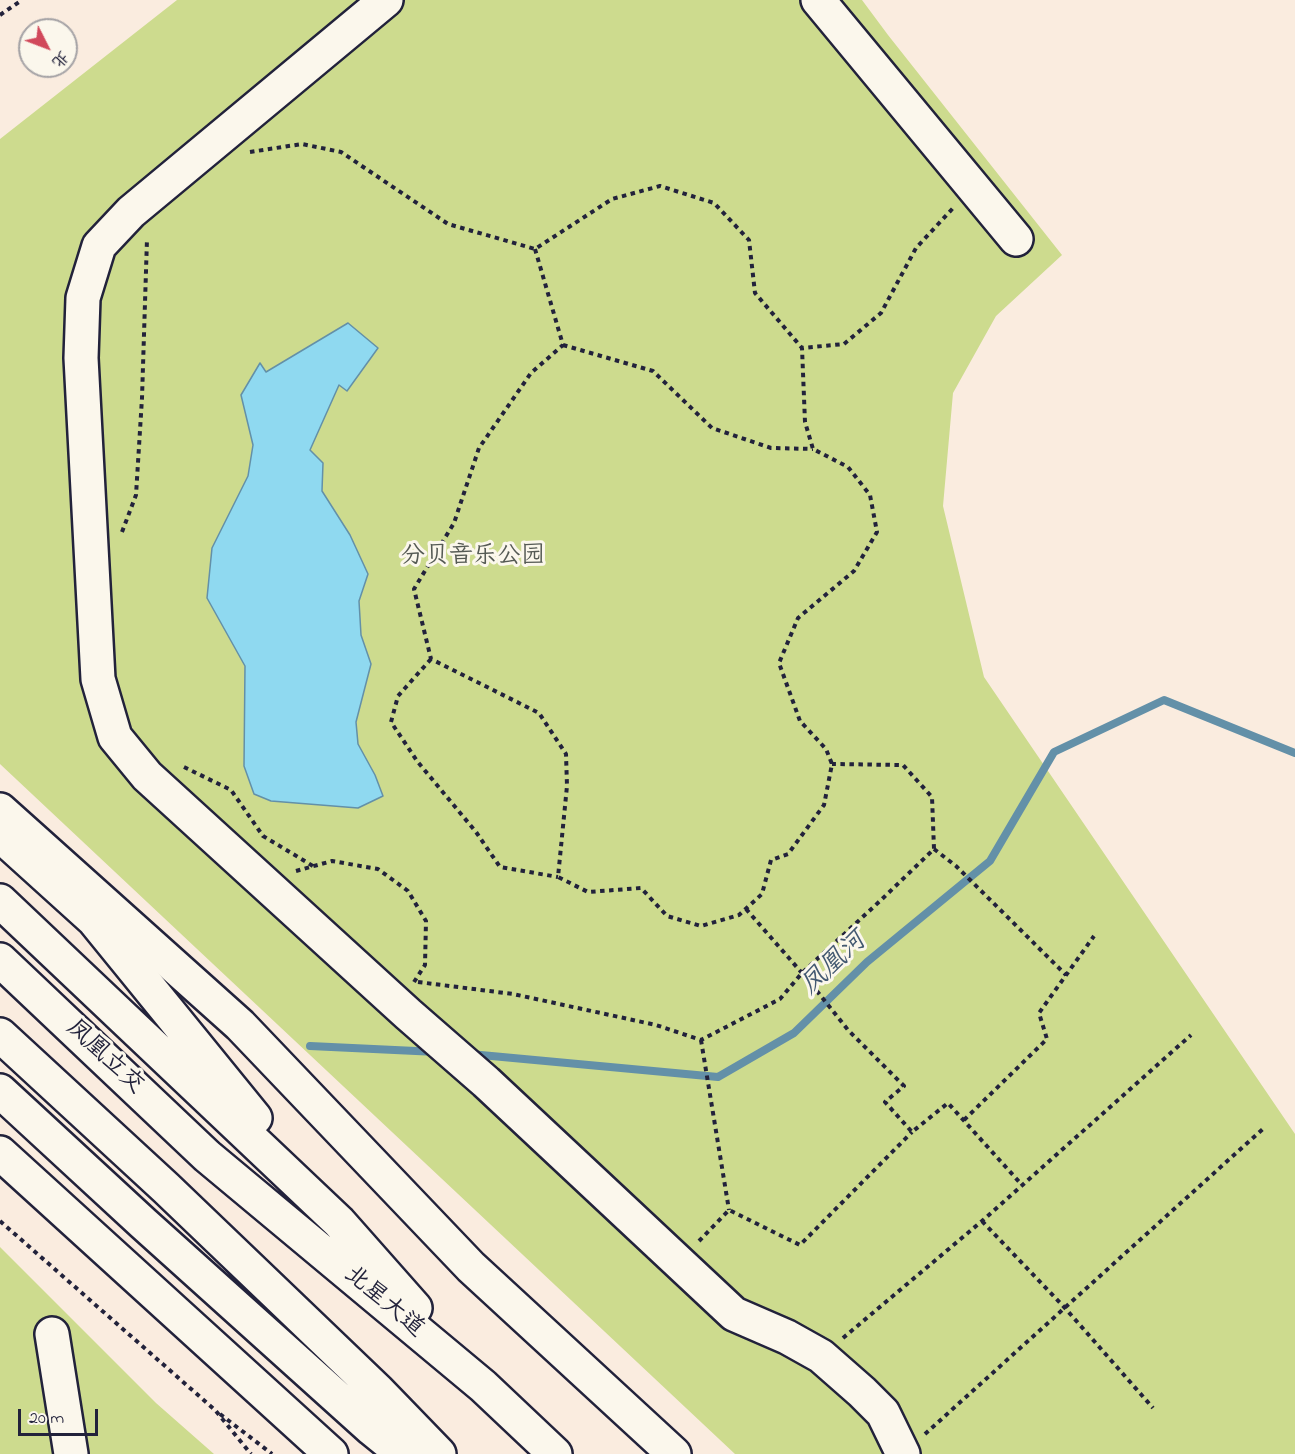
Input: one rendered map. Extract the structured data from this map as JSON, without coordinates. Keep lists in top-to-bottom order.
{
  "streets": {
    "main road": ["凤凰立交", "北星大道"]
  },
  "crossings": [
    ["凤凰立交", "北星大道"]
  ],
  "water": ["凤凰河"],
  "parks": ["分贝音乐公园"],
  "scale_bar": "20 m",
  "north": "bottom right"
}
